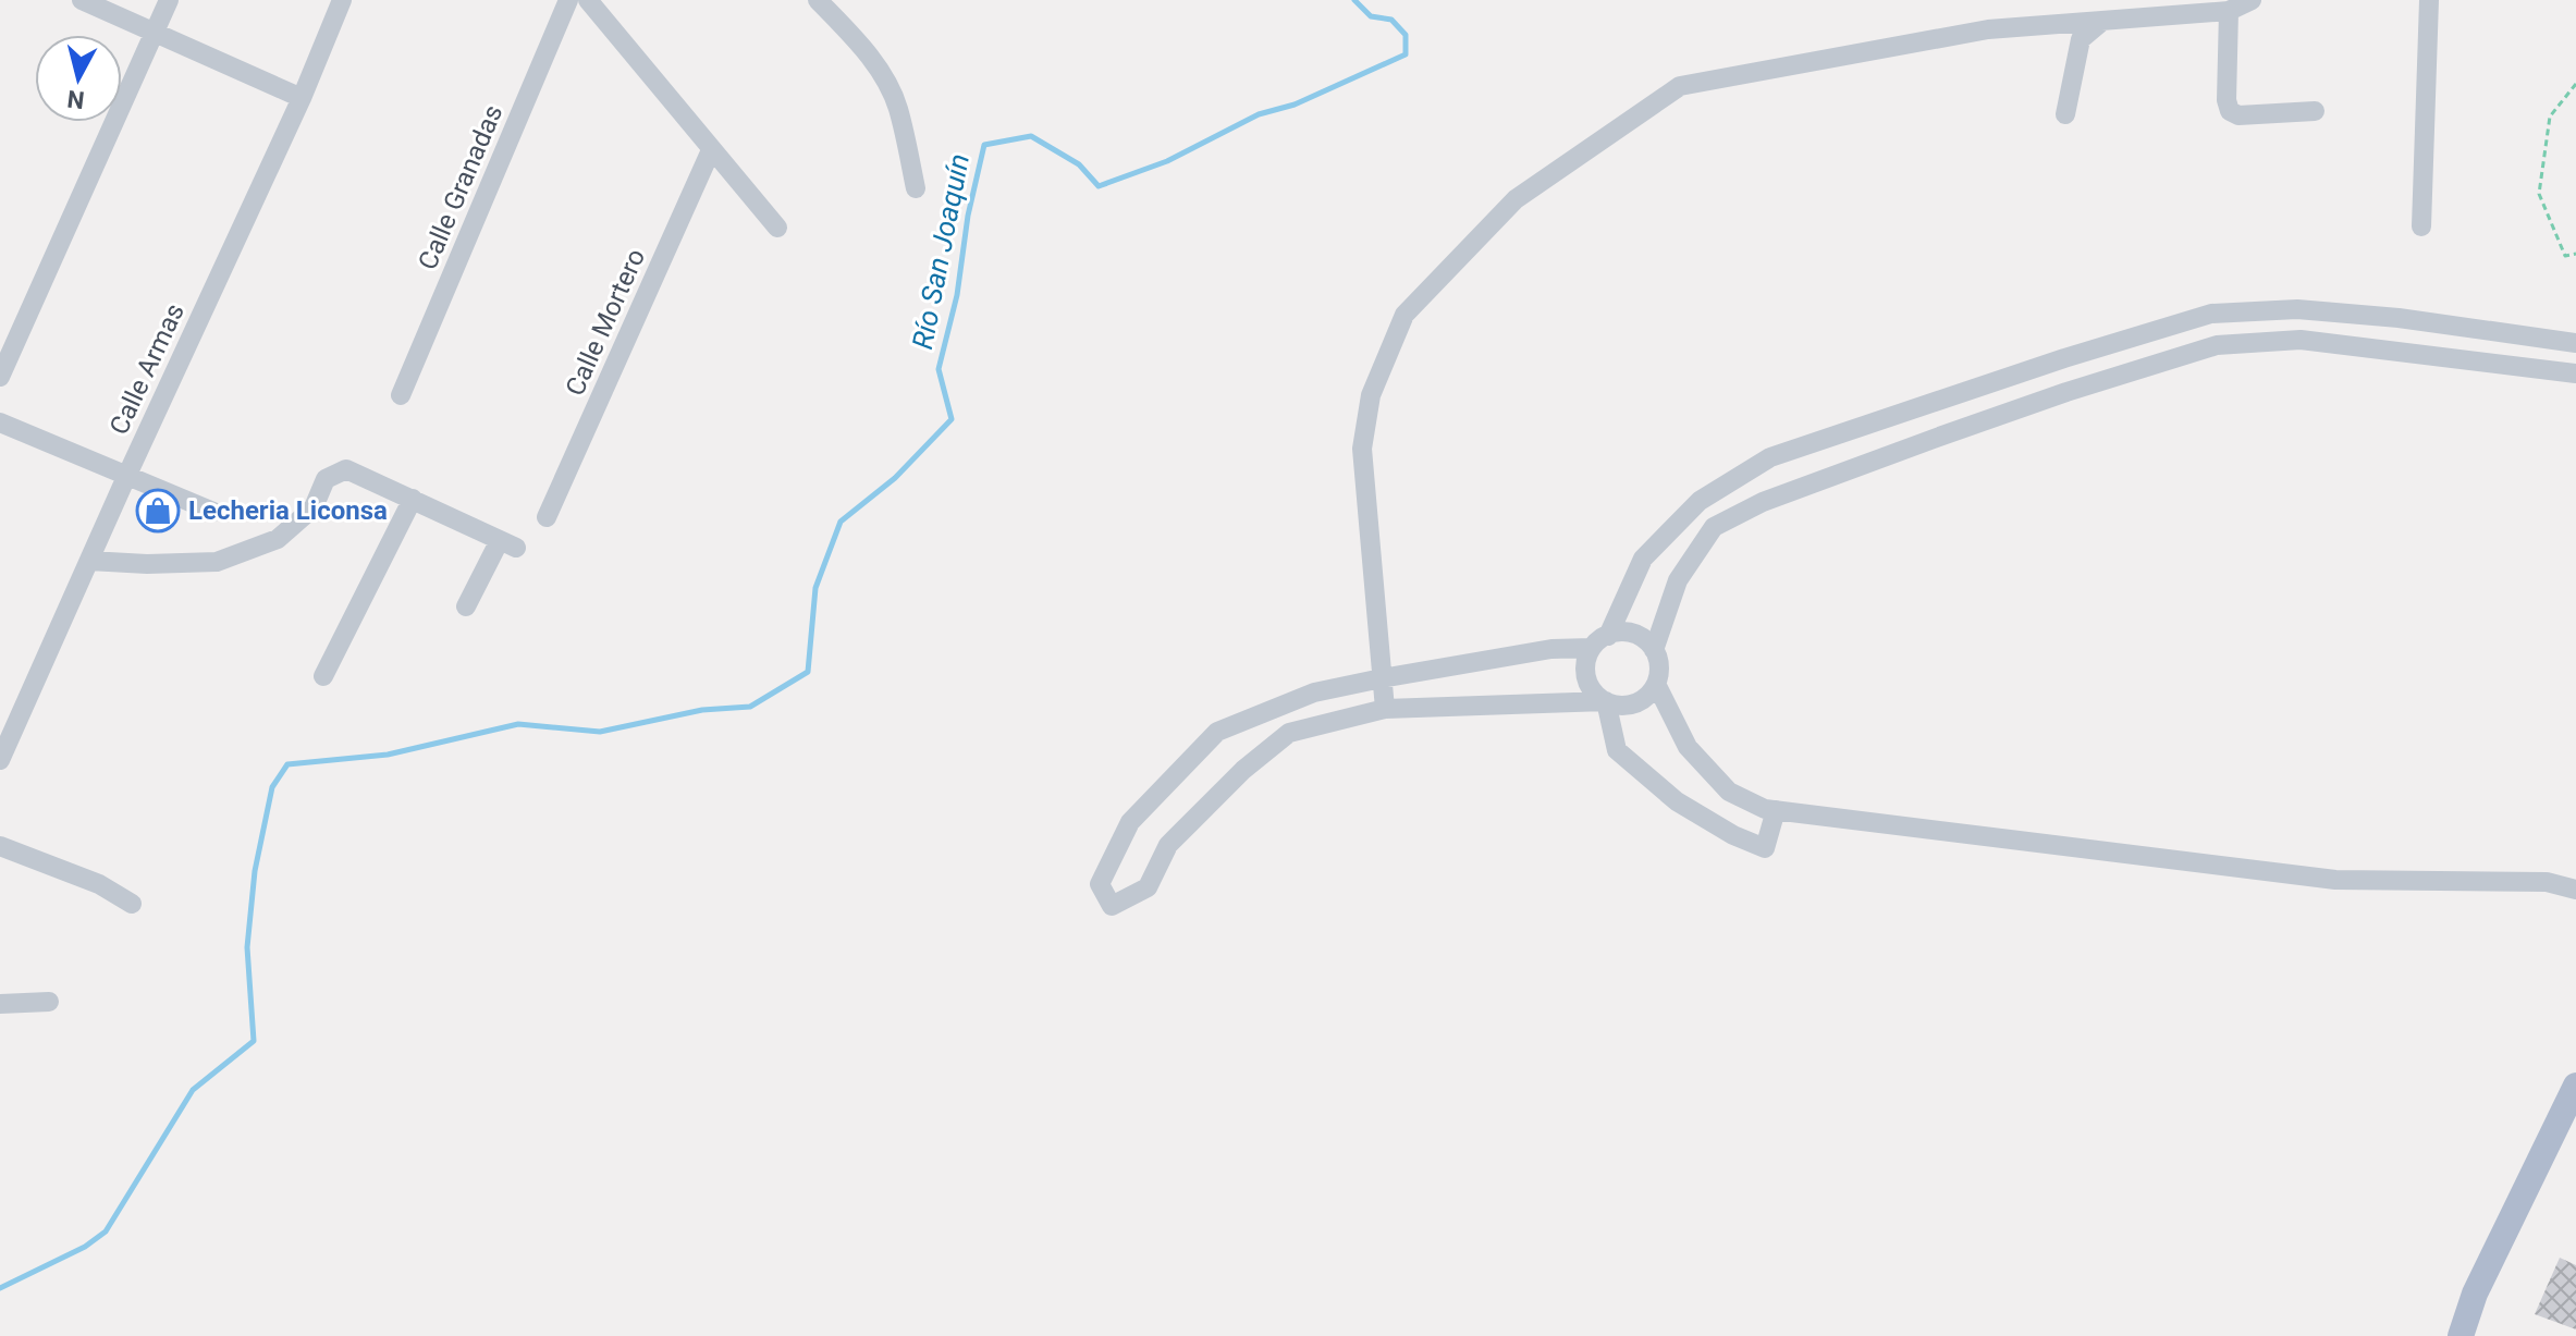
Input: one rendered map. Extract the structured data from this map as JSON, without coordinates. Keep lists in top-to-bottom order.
{
  "streets": {
    "street": ["Calle Granadas", "Calle Mortero", "Calle Armas"]
  },
  "water": ["Río San Joaquín"],
  "places": {
    "shop": ["Lecheria Liconsa"]
  },
  "north": "bottom"
}
